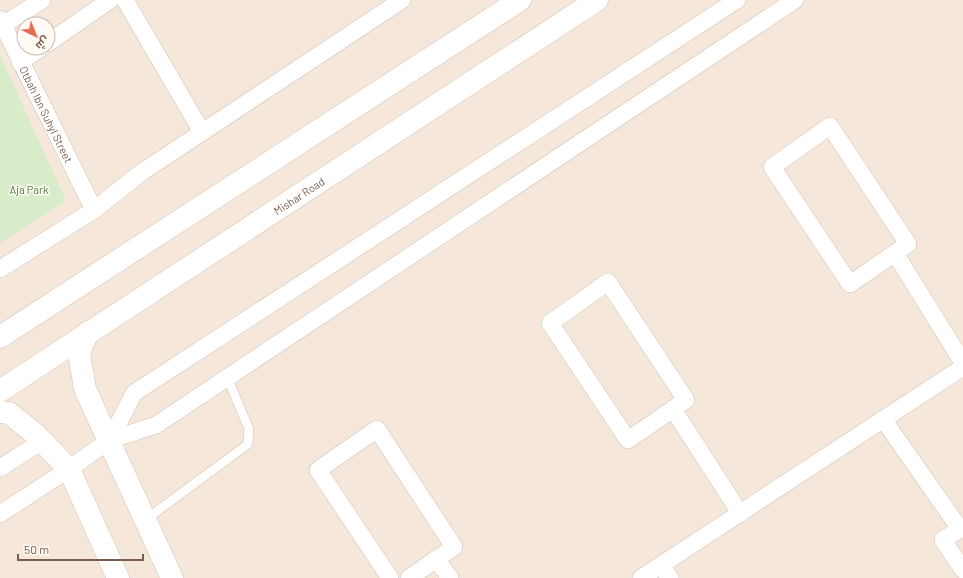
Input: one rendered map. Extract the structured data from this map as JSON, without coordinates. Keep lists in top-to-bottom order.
{
  "streets": {
    "street": ["Otbah Ibn Suhyl Street", "Mishar Road"]
  },
  "parks": ["Aja Park"],
  "scale_bar": "50 m",
  "north": "bottom right"
}
